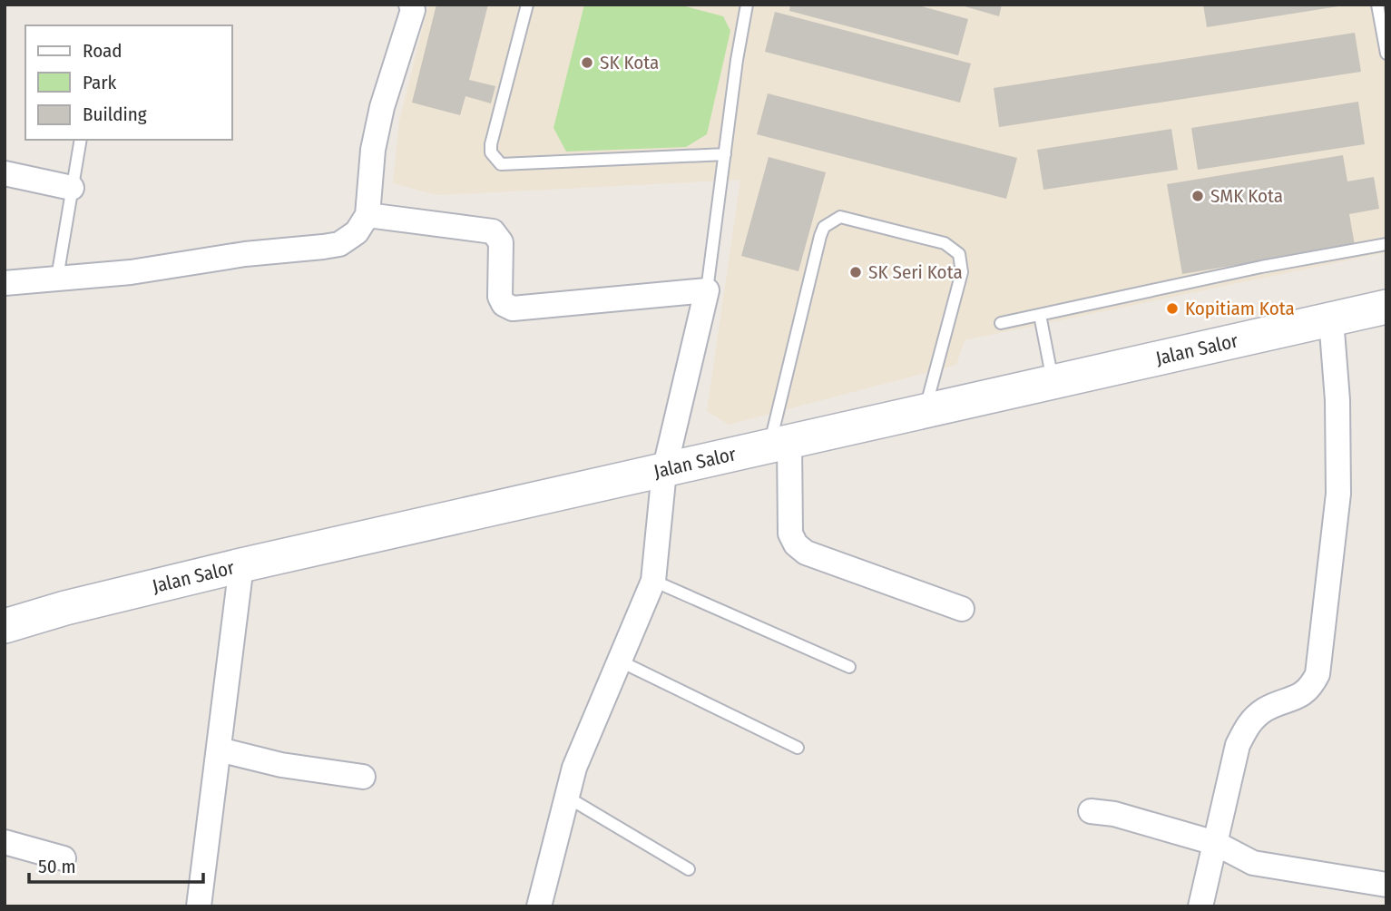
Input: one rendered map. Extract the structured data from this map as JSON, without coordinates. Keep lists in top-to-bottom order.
{
  "streets": {
    "main road": ["Jalan Salor"]
  },
  "places": [
    "SK Kota",
    "SMK Kota",
    "SK Seri Kota",
    "Kopitiam Kota"
  ],
  "legend": ["Road", "Park", "Building"],
  "scale_bar": "50 m"
}
